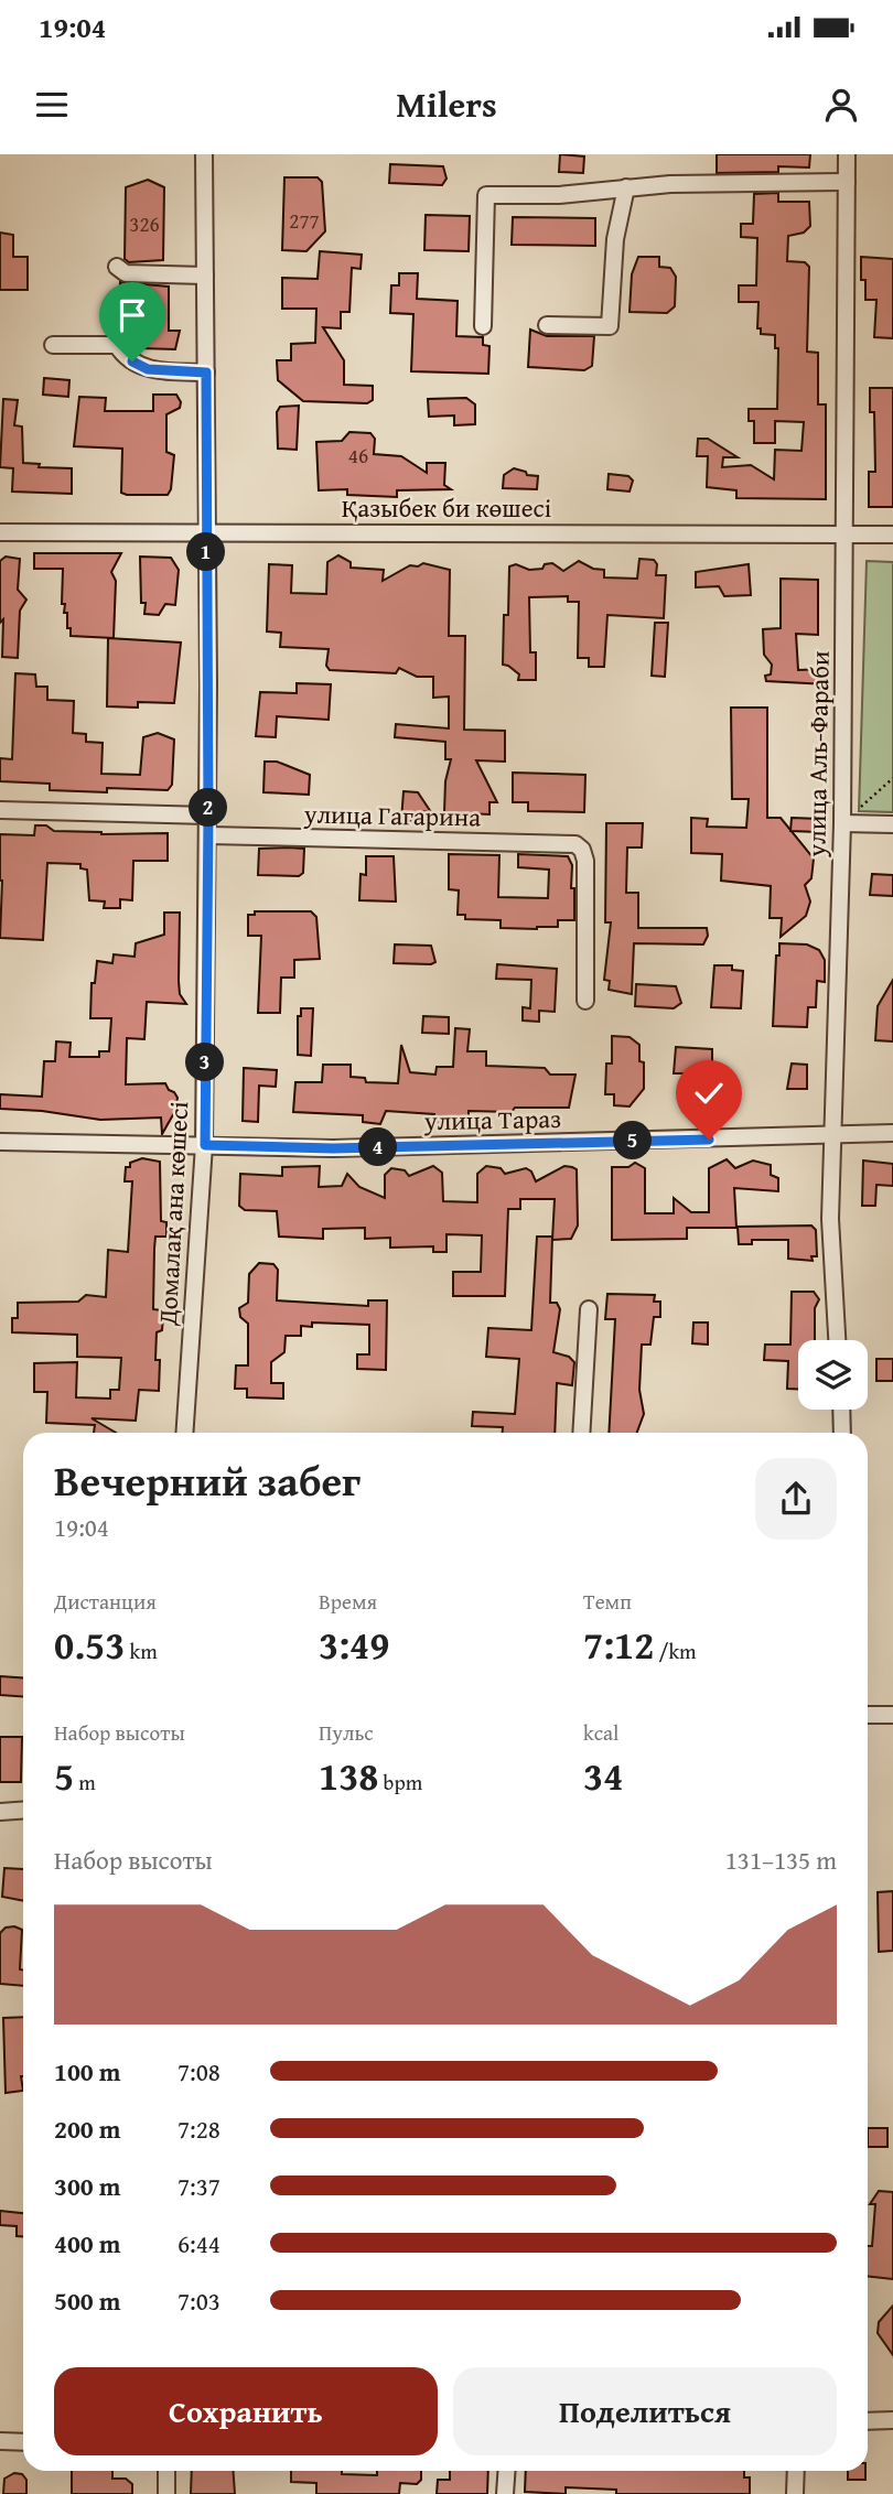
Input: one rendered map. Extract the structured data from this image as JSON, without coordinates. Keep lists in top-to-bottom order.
{
  "streets": {
    "street": [
      "Қазыбек би көшесі",
      "улица Аль-Фараби",
      "улица Гагарина",
      "улица Тараз",
      "Домалақ ана көшесі"
    ]
  },
  "crossings": [
    ["Қазыбек би көшесі", "улица Аль-Фараби"],
    ["Қазыбек би көшесі", "Домалақ ана көшесі"],
    ["улица Аль-Фараби", "улица Тараз"],
    ["улица Гагарина", "Домалақ ана көшесі"],
    ["улица Тараз", "Домалақ ана көшесі"]
  ],
  "house_numbers": ["277", "326", "46"],
  "page": {
    "status": "19:04",
    "header": "Milers",
    "pins": [
      "1",
      "2",
      "3",
      "5",
      "4"
    ],
    "heading": ["Вечерний забег", "19:04"],
    "stats": [
      ["Дистанция", "0.53 km"],
      ["Время", "3:49"],
      ["Темп", "7:12 /km"],
      ["Набор высоты", "5 m"],
      ["Пульс", "138 bpm"],
      ["kcal", "34"]
    ],
    "chart": ["Набор высоты", "131–135 m"],
    "list": [
      {
        "name": "100 m",
        "note": "7:08"
      },
      {
        "name": "200 m",
        "note": "7:28"
      },
      {
        "name": "300 m",
        "note": "7:37"
      },
      {
        "name": "400 m",
        "note": "6:44"
      },
      {
        "name": "500 m",
        "note": "7:03"
      }
    ],
    "buttons": ["Сохранить", "Поделиться"]
  }
}
